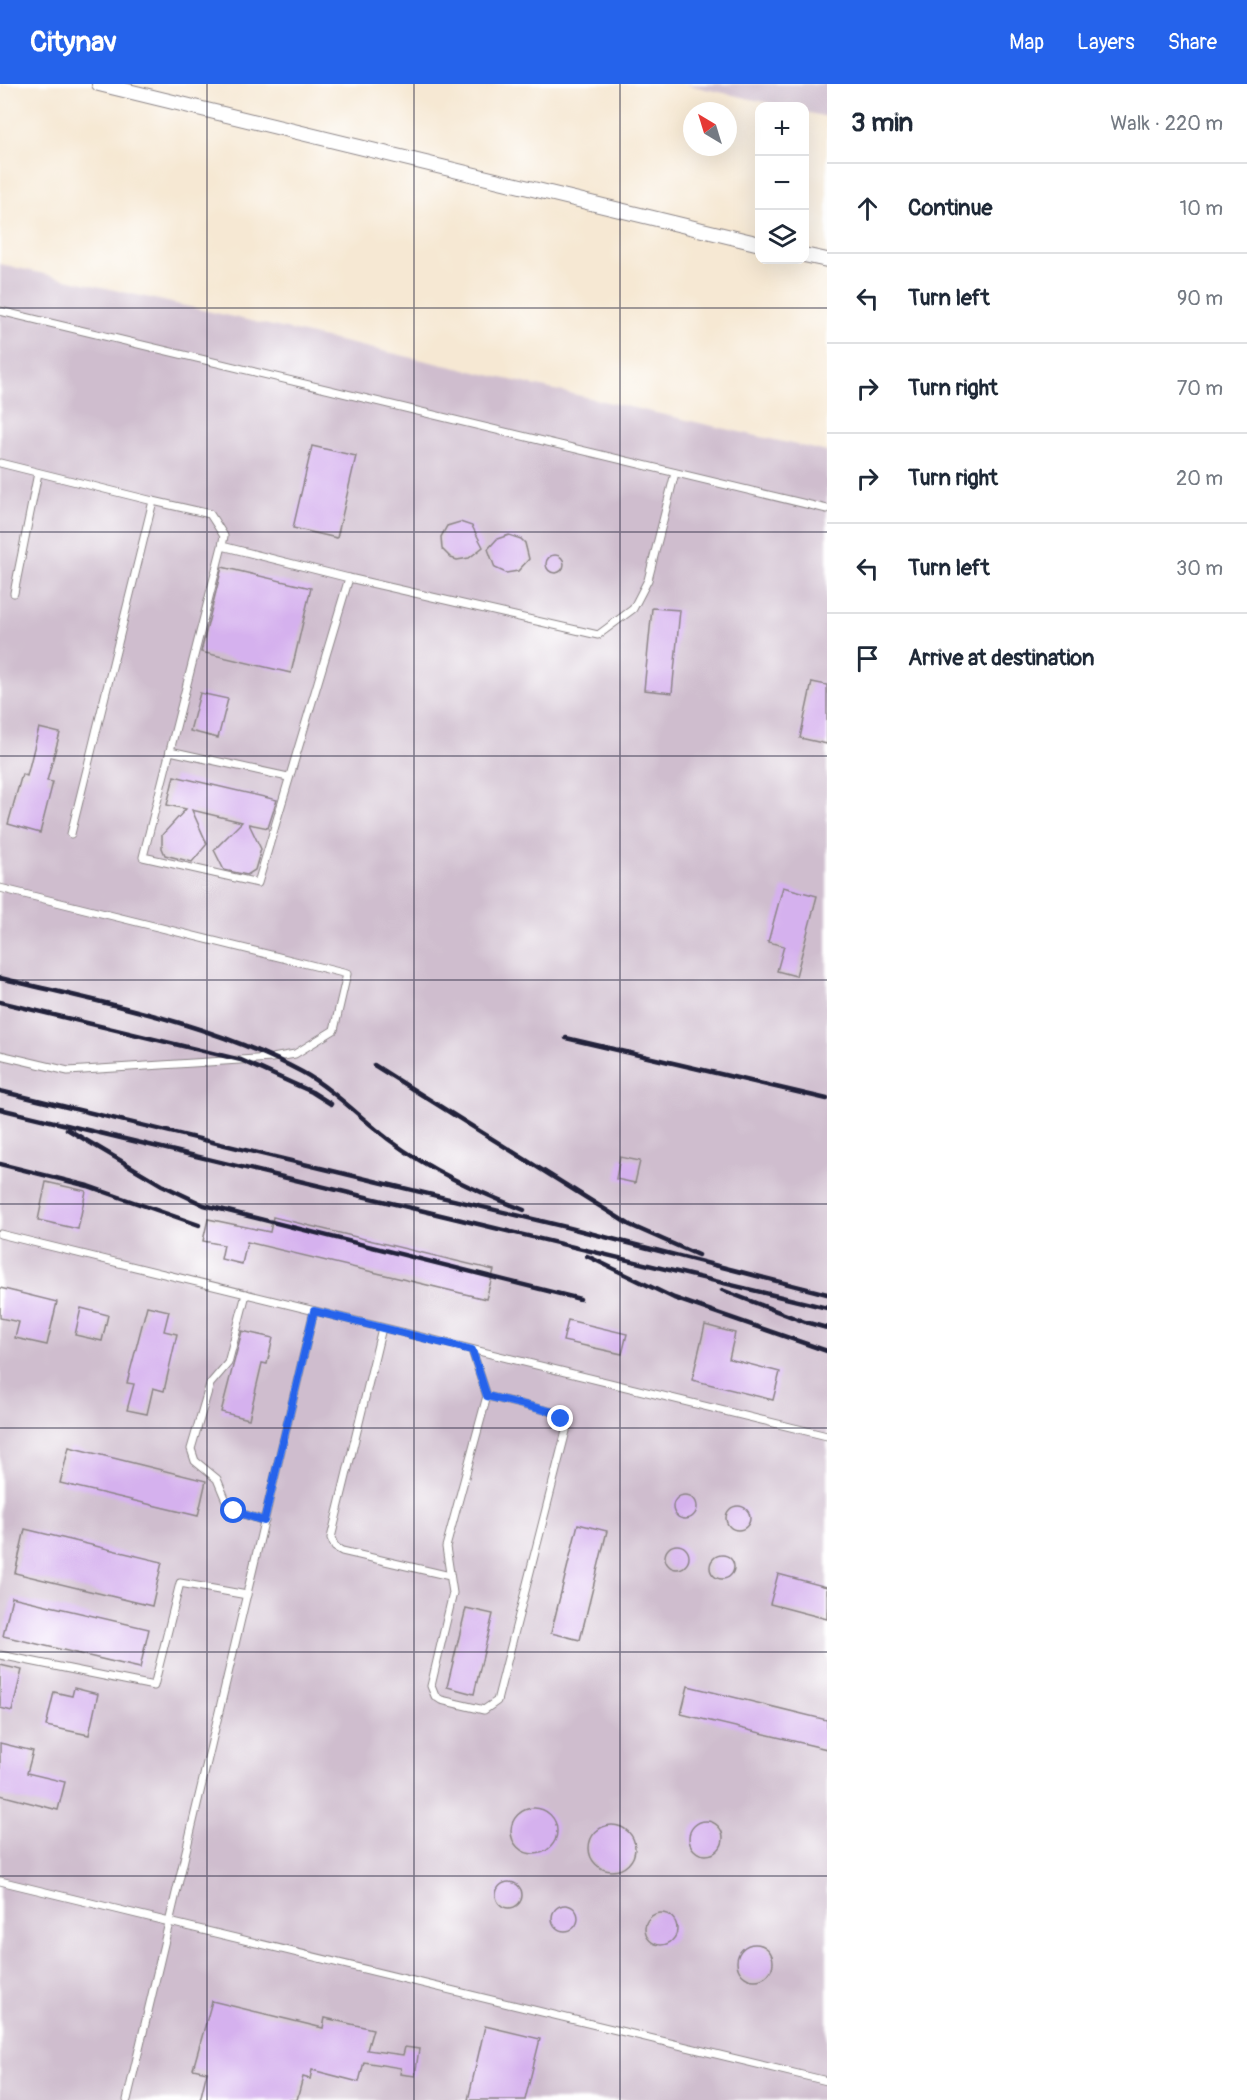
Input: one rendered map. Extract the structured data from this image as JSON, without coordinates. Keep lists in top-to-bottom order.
{
  "north": "top left",
  "page": {
    "header": "Citynav",
    "nav": ["Map", "Layers", "Share"],
    "heading": ["3 min", "Walk · 220 m"],
    "map_buttons": ["+", "−"],
    "list": [
      ["Continue", "10 m"],
      ["Turn left", "90 m"],
      ["Turn right", "70 m"],
      ["Turn right", "20 m"],
      ["Turn left", "30 m"],
      "Arrive at destination"
    ]
  }
}
